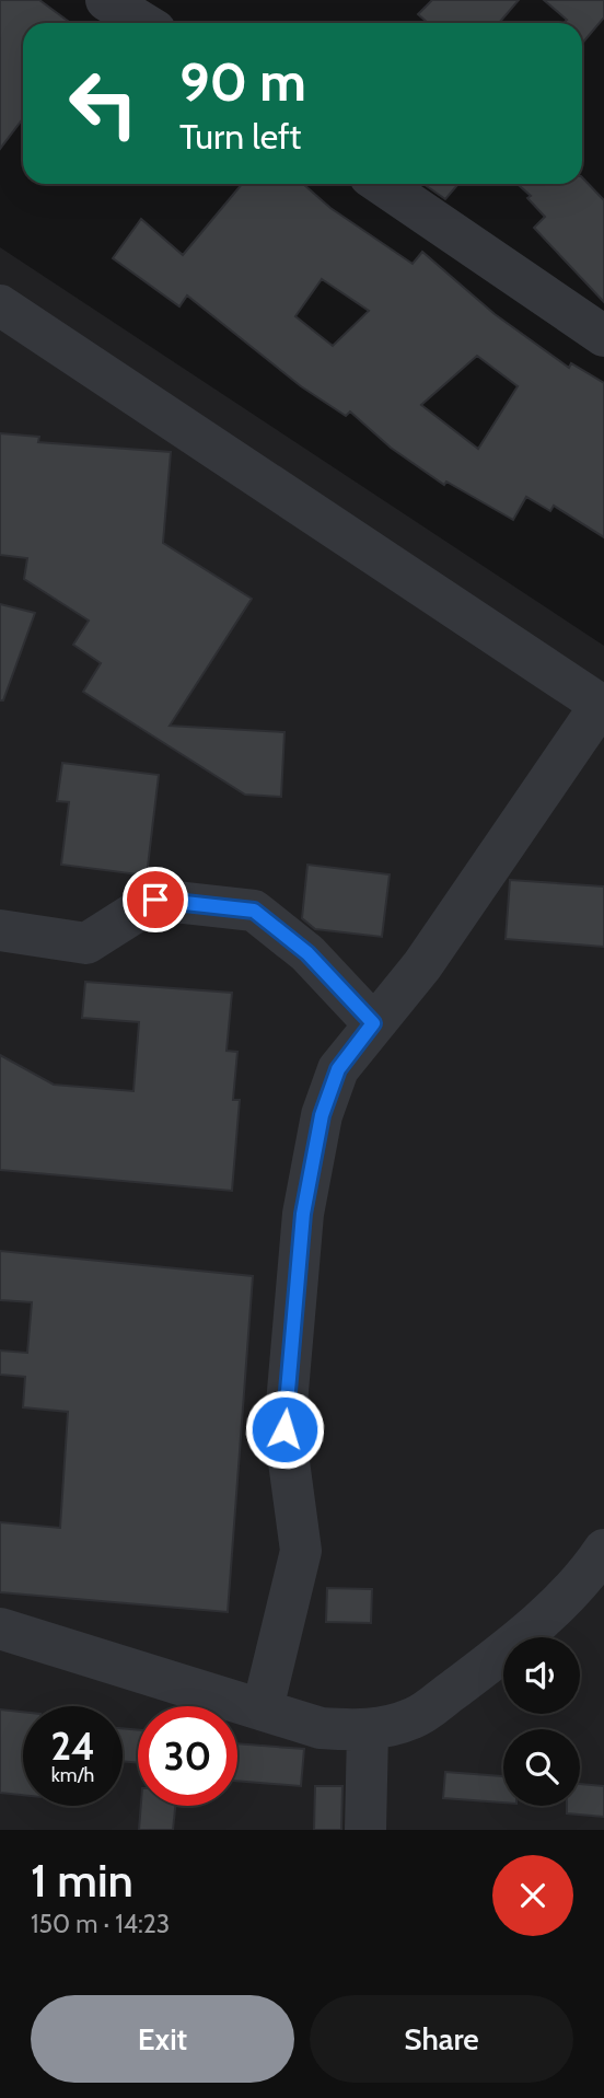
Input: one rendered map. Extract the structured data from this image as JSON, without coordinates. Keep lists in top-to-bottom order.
{
  "page": {
    "turn": ["90 m", "Turn left"],
    "speed": "24 km/h",
    "limit": "30",
    "heading": ["1 min", "150 m · 14:23"],
    "buttons": ["Exit", "Share"]
  }
}
